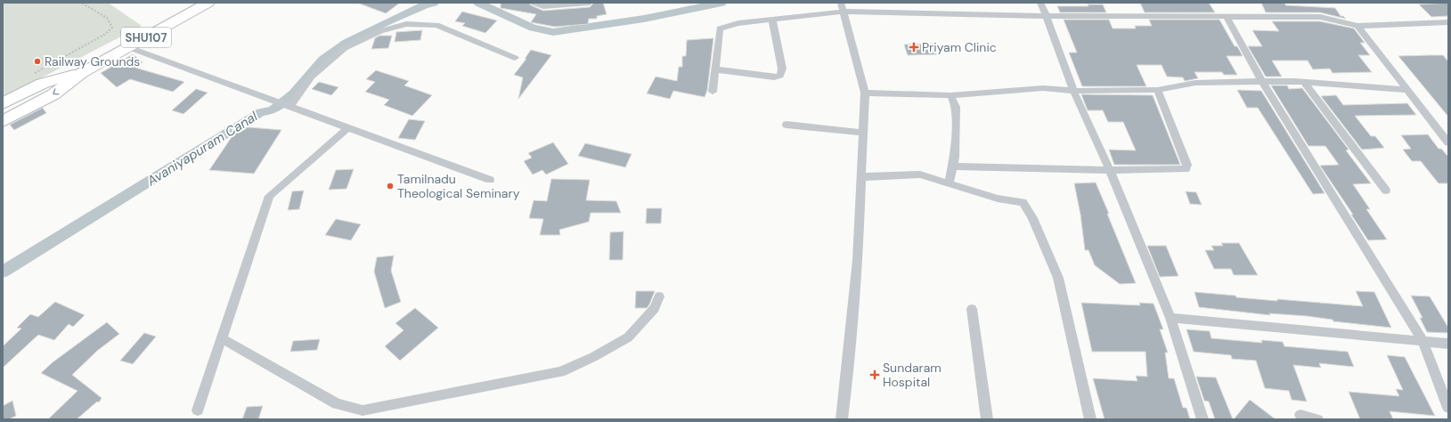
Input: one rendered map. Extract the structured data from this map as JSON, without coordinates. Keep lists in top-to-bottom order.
{
  "streets": {
    "main road": ["SHU107"]
  },
  "water": ["Avaniyapuram Canal"],
  "places": {
    "health": ["Priyam Clinic", "Sundaram Hospital"],
    "other": ["Railway Grounds", "Tamilnadu Theological Seminary"]
  }
}
